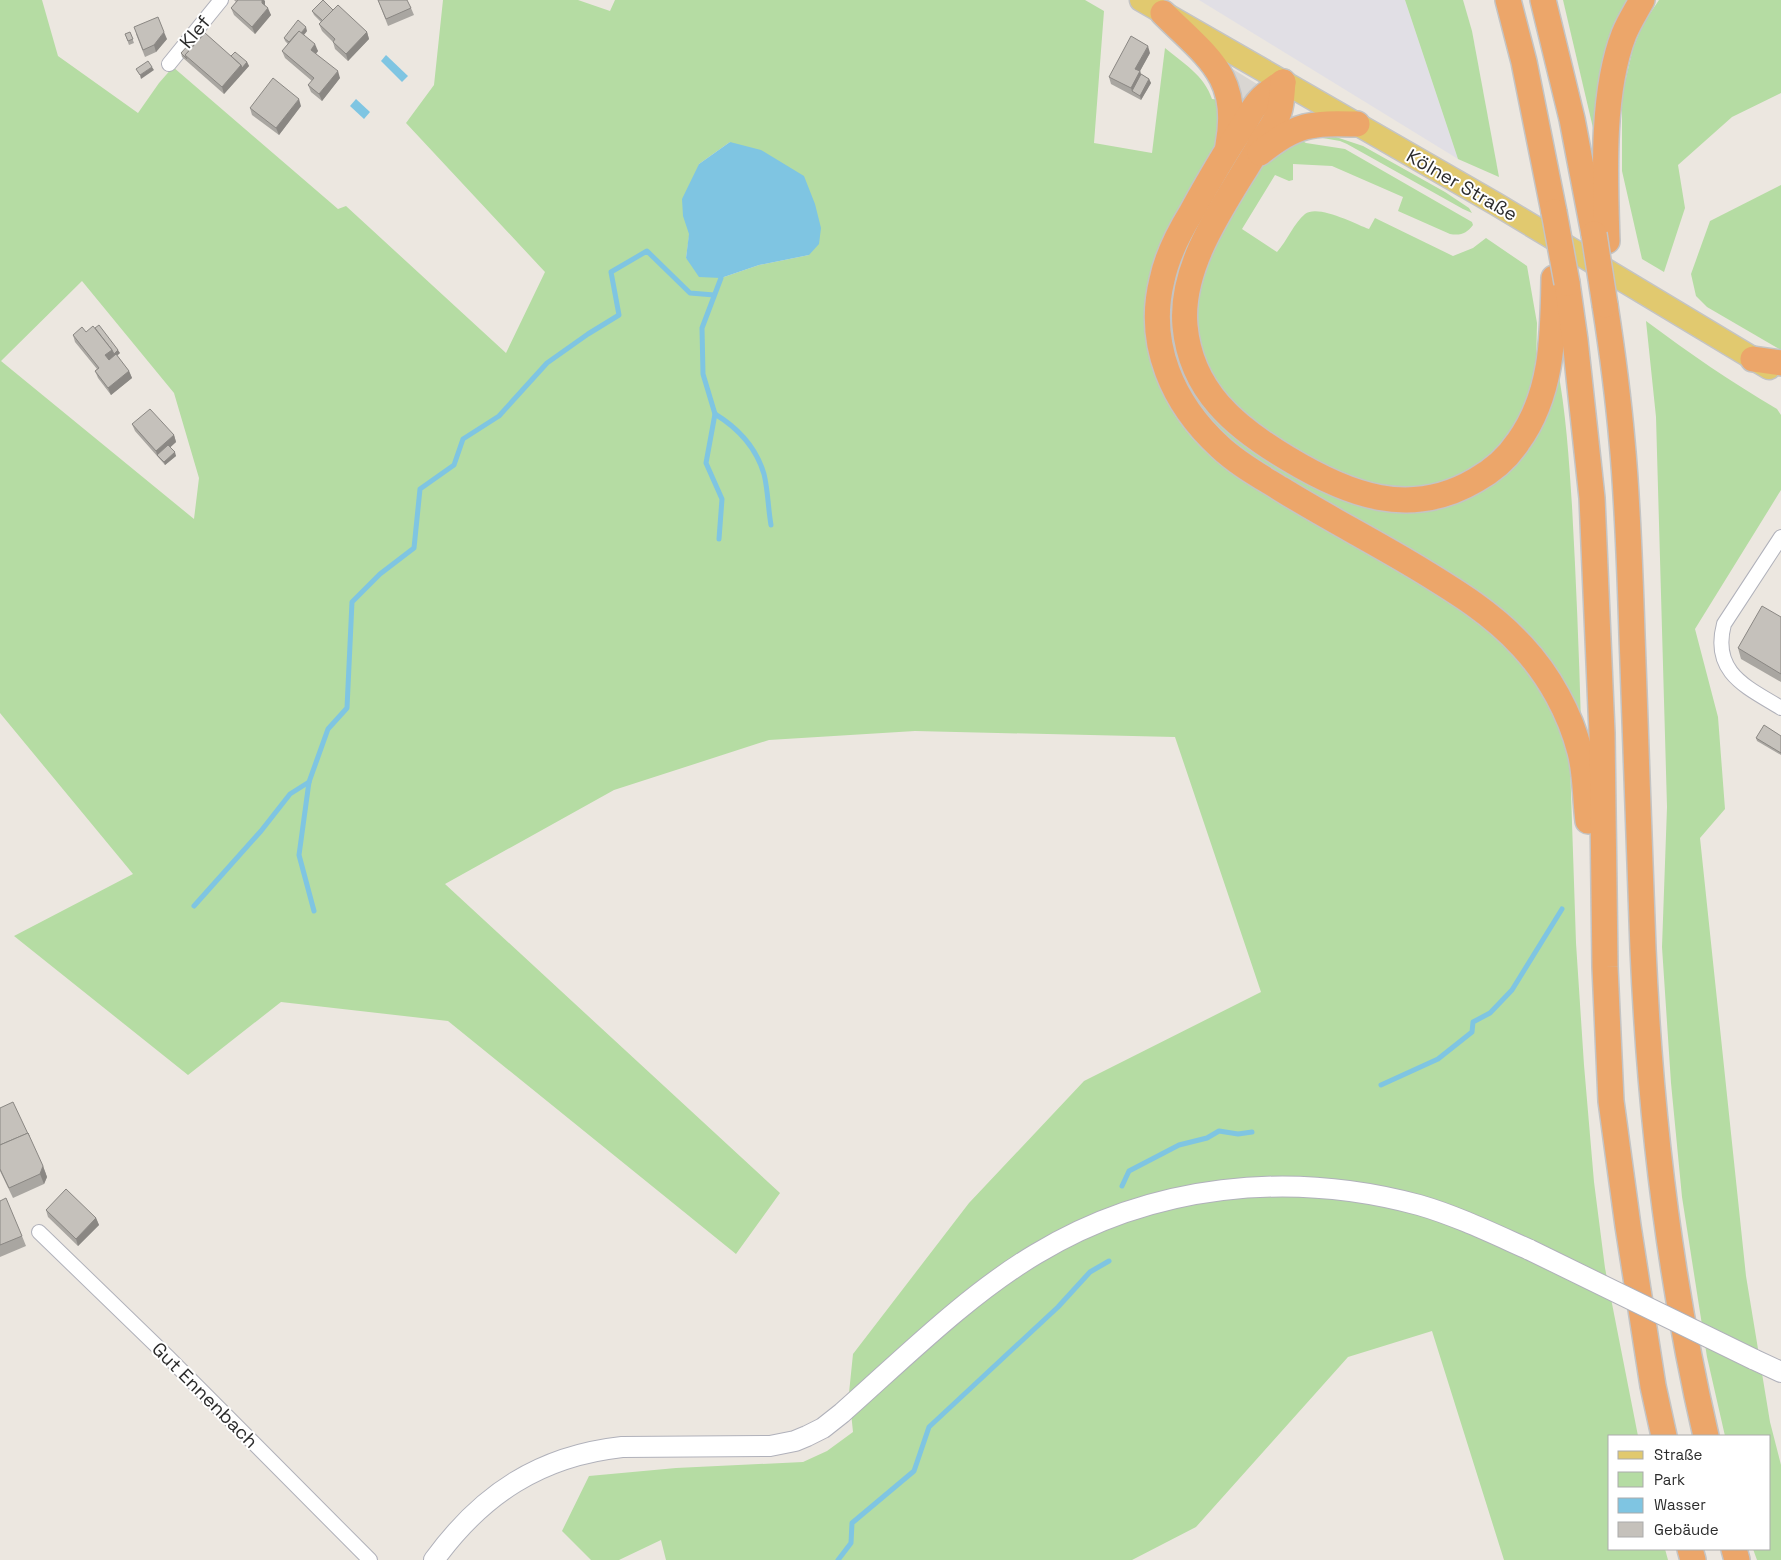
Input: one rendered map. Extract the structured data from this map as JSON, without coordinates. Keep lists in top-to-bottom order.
{
  "streets": {
    "main road": ["Kölner Straße"],
    "street": ["Klef", "Gut Ennenbach"]
  },
  "legend": [
    "Straße",
    "Park",
    "Wasser",
    "Gebäude"
  ]
}
